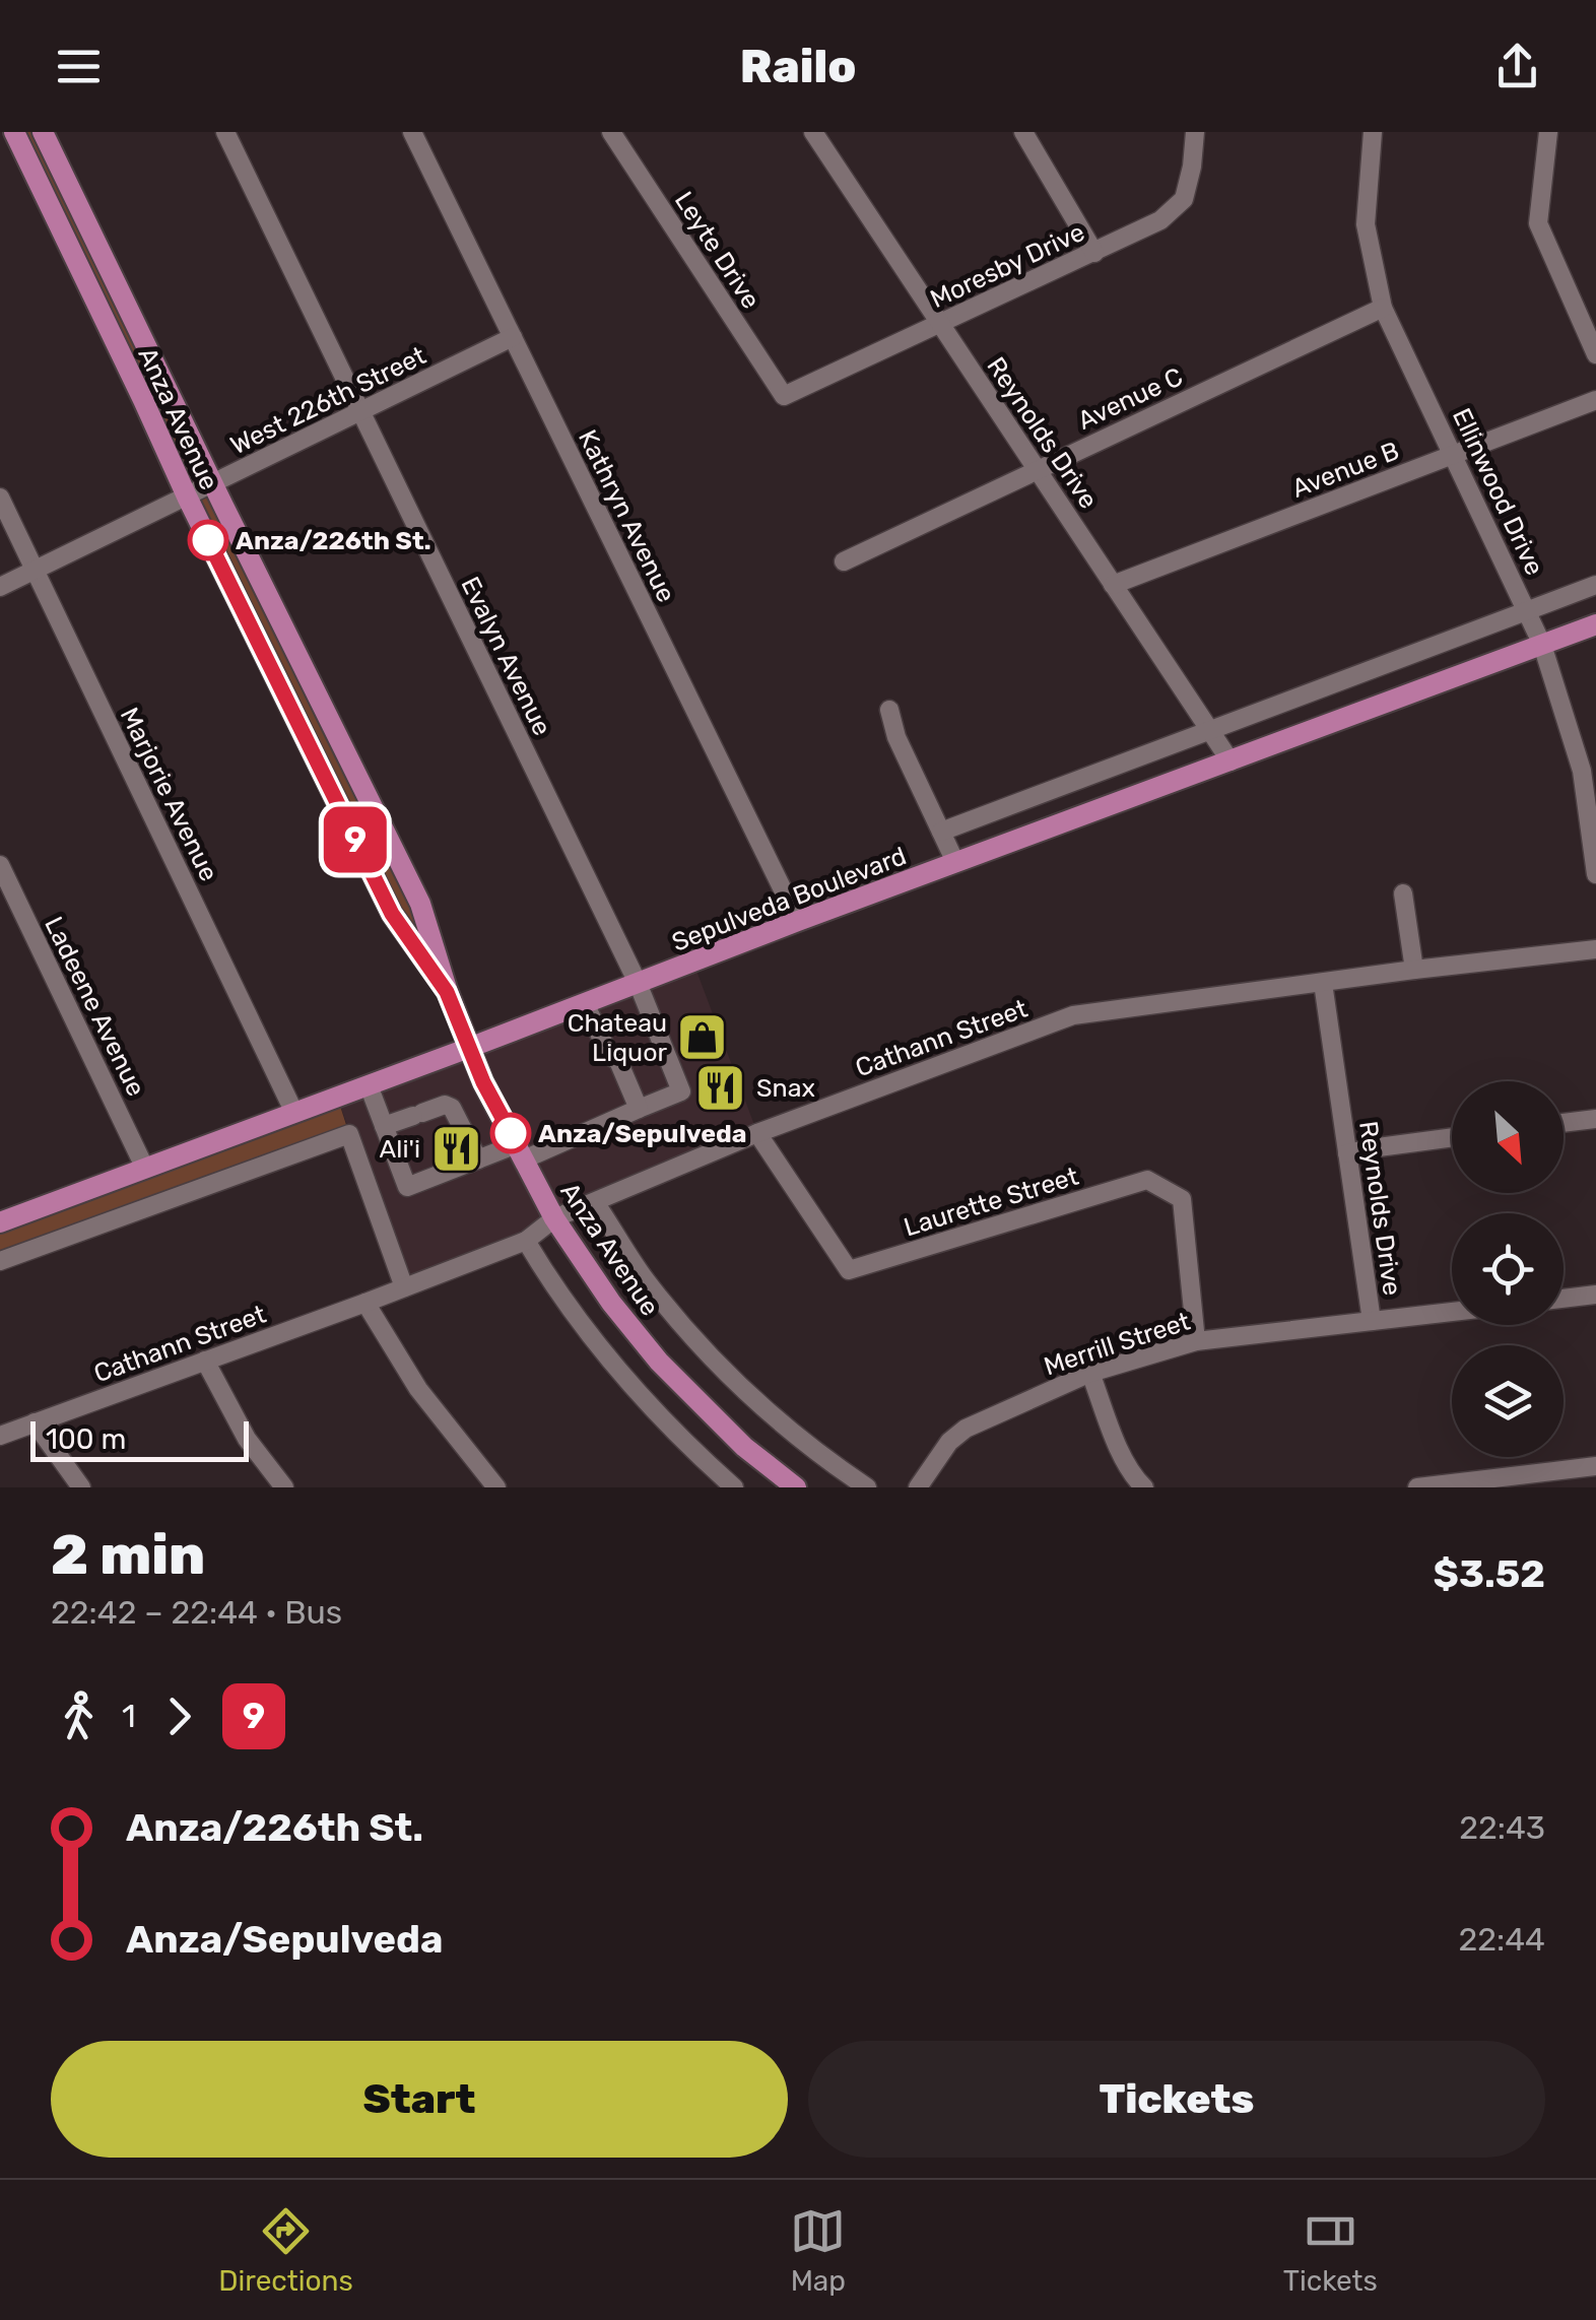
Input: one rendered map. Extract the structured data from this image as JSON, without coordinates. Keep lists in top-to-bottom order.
{
  "streets": {
    "main road": ["Anza Avenue", "Sepulveda Boulevard"],
    "street": [
      "Leyte Drive",
      "Moresby Drive",
      "Avenue C",
      "West 226th Street",
      "Reynolds Drive",
      "Avenue B",
      "Ellinwood Drive",
      "Kathryn Avenue",
      "Evalyn Avenue",
      "Marjorie Avenue",
      "Ladeene Avenue",
      "Cathann Street",
      "Laurette Street",
      "Merrill Street"
    ]
  },
  "crossings": [
    ["Leyte Drive", "Moresby Drive"],
    ["Moresby Drive", "Reynolds Drive"],
    ["Avenue C", "Reynolds Drive"],
    ["Avenue C", "Ellinwood Drive"],
    ["West 226th Street", "Anza Avenue"],
    ["West 226th Street", "Kathryn Avenue"],
    ["West 226th Street", "Evalyn Avenue"],
    ["West 226th Street", "Marjorie Avenue"],
    ["Anza Avenue", "Sepulveda Boulevard"],
    ["Anza Avenue", "Cathann Street"],
    ["Reynolds Drive", "Avenue B"],
    ["Reynolds Drive", "Sepulveda Boulevard"],
    ["Reynolds Drive", "Cathann Street"],
    ["Reynolds Drive", "Merrill Street"],
    ["Avenue B", "Ellinwood Drive"],
    ["Ellinwood Drive", "Sepulveda Boulevard"],
    ["Kathryn Avenue", "Sepulveda Boulevard"],
    ["Evalyn Avenue", "Sepulveda Boulevard"],
    ["Marjorie Avenue", "Sepulveda Boulevard"],
    ["Sepulveda Boulevard", "Ladeene Avenue"],
    ["Cathann Street", "Laurette Street"],
    ["Laurette Street", "Merrill Street"]
  ],
  "places": {
    "other": ["Anza/226th St.", "Anza/Sepulveda"],
    "shop": ["Chateau Liquor"],
    "restaurant": ["Snax", "Ali'i"]
  },
  "lines": ["bus line 9"],
  "scale_bar": "100 m",
  "north": "bottom right",
  "page": {
    "header": "Railo",
    "on_map": "9",
    "scale": "100 m",
    "heading": ["2 min", "22:42 – 22:44 · Bus", "$3.52"],
    "legs": ["1", "9"],
    "list": [
      {
        "name": "Anza/226th St.",
        "value": "22:43"
      },
      {
        "name": "Anza/Sepulveda",
        "value": "22:44"
      }
    ],
    "buttons": ["Start", "Tickets"],
    "tabs": ["Directions", "Map", "Tickets"]
  }
}
